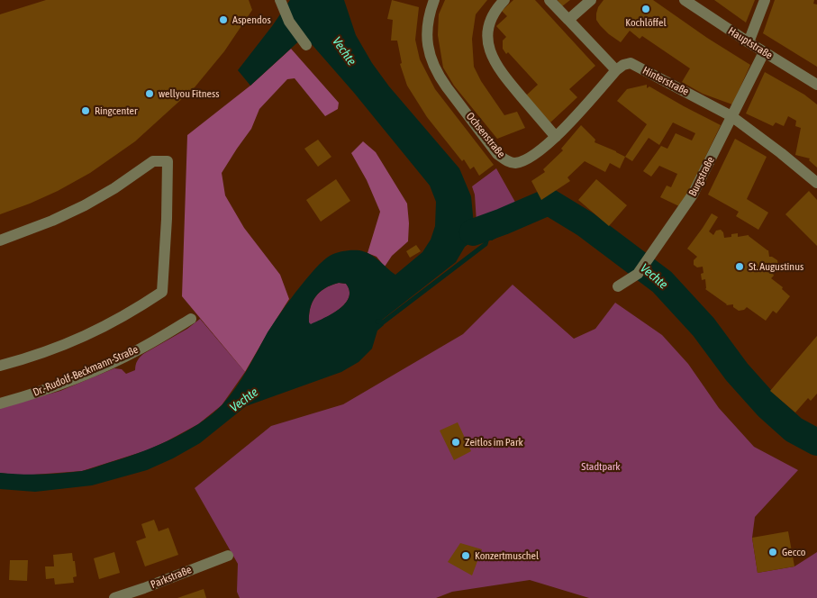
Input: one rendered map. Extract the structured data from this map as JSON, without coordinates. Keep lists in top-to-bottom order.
{
  "streets": {
    "street": [
      "Hauptstraße",
      "Hinterstraße",
      "Ochsenstraße",
      "Burgstraße",
      "Dr.-Rudolf-Beckmann-Straße",
      "Parkstraße"
    ]
  },
  "crossings": [
    ["Hauptstraße", "Burgstraße"],
    ["Hinterstraße", "Ochsenstraße"],
    ["Hinterstraße", "Burgstraße"]
  ],
  "water": ["Vechte"],
  "parks": ["Stadtpark"],
  "places": [
    "Kochlöffel",
    "Aspendos",
    "wellyou Fitness",
    "Ringcenter",
    "St. Augustinus",
    "Zeitlos im Park",
    "Gecco",
    "Konzertmuschel"
  ]
}
